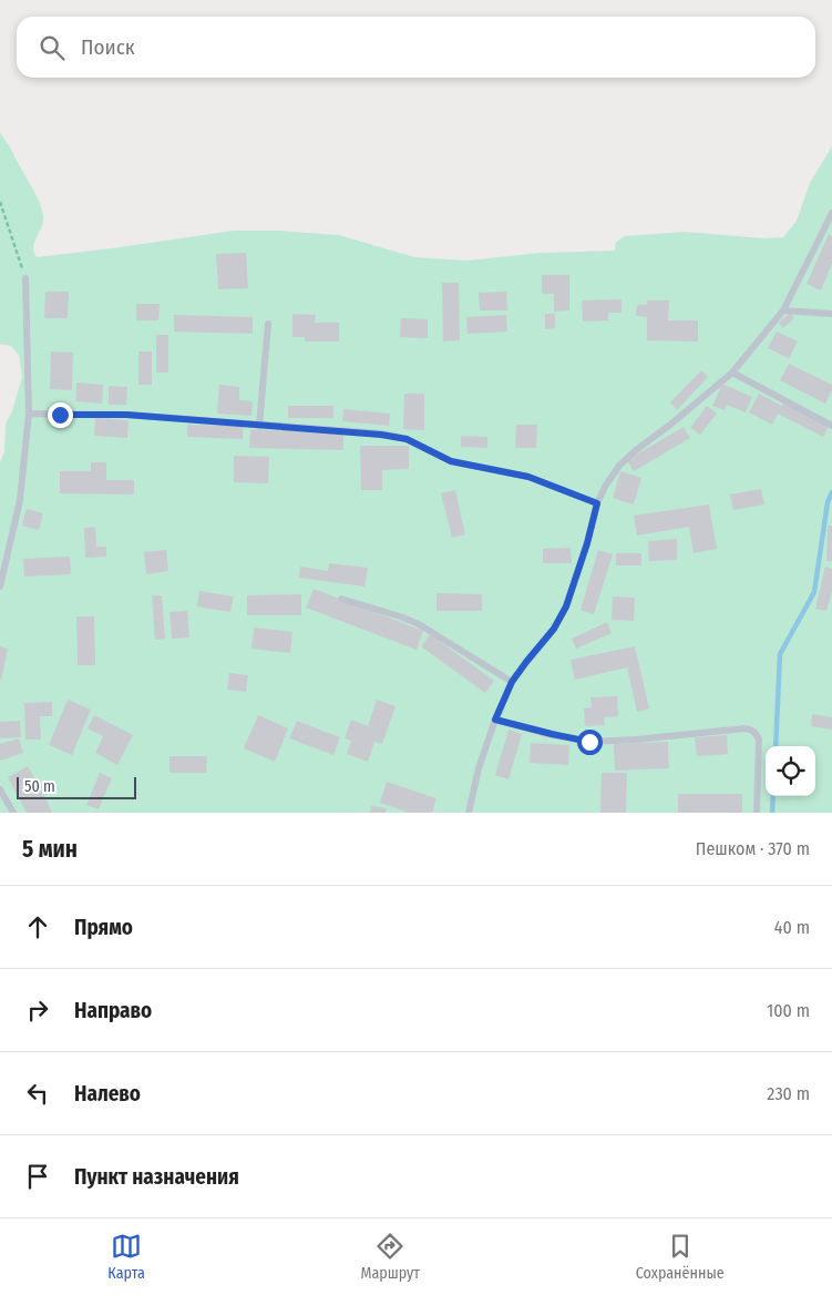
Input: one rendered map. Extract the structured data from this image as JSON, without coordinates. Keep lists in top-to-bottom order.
{
  "scale_bar": "50 m",
  "page": {
    "search": "Поиск",
    "scale": "50 m",
    "heading": ["5 мин", "Пешком · 370 m"],
    "list": [
      ["Прямо", "40 m"],
      ["Направо", "100 m"],
      ["Налево", "230 m"],
      "Пункт назначения"
    ],
    "nav": ["Карта", "Маршрут", "Сохранённые"]
  }
}
